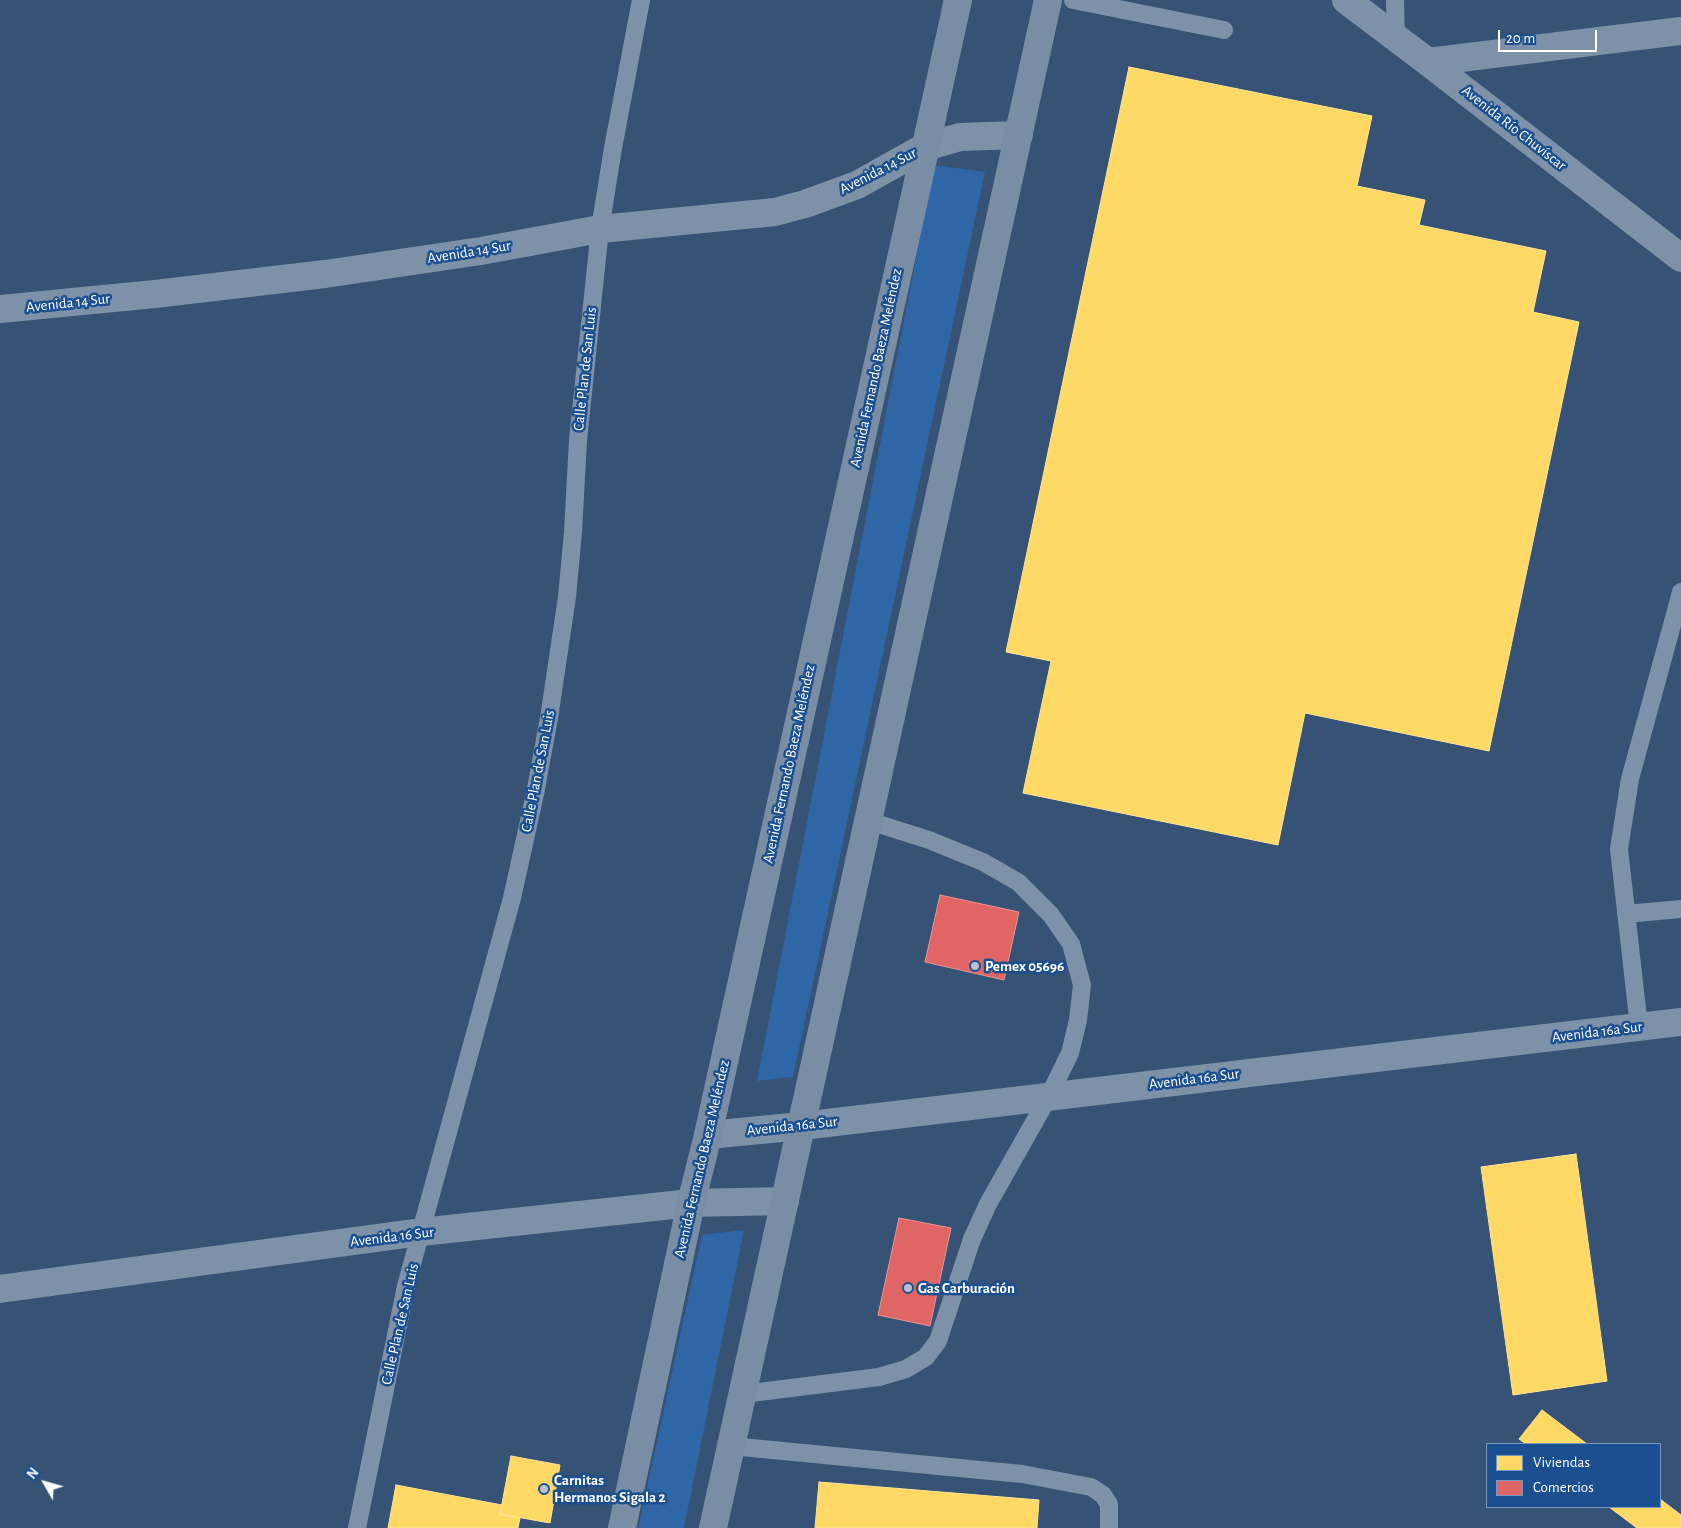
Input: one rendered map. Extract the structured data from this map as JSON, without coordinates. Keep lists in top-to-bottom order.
{
  "streets": {
    "main road": ["Avenida Fernando Baeza Meléndez"],
    "street": [
      "Avenida Río Chuvíscar",
      "Avenida 14 Sur",
      "Avenida 16a Sur",
      "Avenida 16 Sur"
    ],
    "lane": ["Calle Plan de San Luis"]
  },
  "crossings": [
    ["Avenida 14 Sur", "Avenida Fernando Baeza Meléndez"],
    ["Avenida 14 Sur", "Calle Plan de San Luis"],
    ["Avenida Fernando Baeza Meléndez", "Avenida 16a Sur"],
    ["Avenida Fernando Baeza Meléndez", "Avenida 16 Sur"],
    ["Calle Plan de San Luis", "Avenida 16 Sur"]
  ],
  "places": ["Pemex 05696", "Gas Carburación", "Carnitas Hermanos Sigala 2"],
  "legend": ["Viviendas", "Comercios"],
  "scale_bar": "20 m",
  "north": "top left"
}
